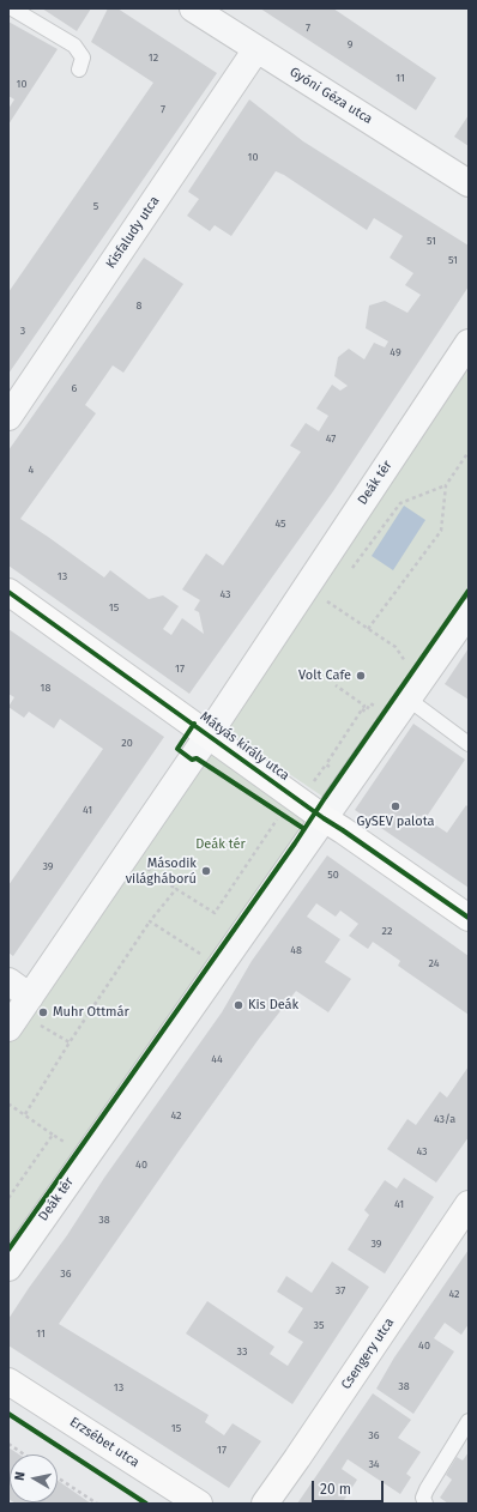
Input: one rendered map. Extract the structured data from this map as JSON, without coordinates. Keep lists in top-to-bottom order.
{
  "streets": {
    "street": [
      "Gyóni Géza utca",
      "Kisfaludy utca",
      "Deák tér",
      "Mátyás király utca",
      "Csengery utca",
      "Erzsébet utca"
    ]
  },
  "crossings": [
    ["Gyóni Géza utca", "Kisfaludy utca"],
    ["Deák tér", "Mátyás király utca"]
  ],
  "parks": ["Deák tér"],
  "places": [
    "Volt Cafe",
    "GySEV palota",
    "Második világháború",
    "Kis Deák",
    "Muhr Ottmár"
  ],
  "house_numbers": [
    "7",
    "9",
    "12",
    "11",
    "10",
    "7",
    "10",
    "5",
    "51",
    "51",
    "8",
    "3",
    "49",
    "6",
    "47",
    "4",
    "45",
    "13",
    "43",
    "15",
    "17",
    "18",
    "20",
    "41",
    "39",
    "50",
    "22",
    "48",
    "24",
    "44",
    "42",
    "43/a",
    "43",
    "40",
    "41",
    "38",
    "39",
    "36",
    "37",
    "42",
    "35",
    "11",
    "40",
    "33",
    "38",
    "13",
    "15",
    "36",
    "17",
    "34"
  ],
  "scale_bar": "20 m",
  "north": "left"
}
